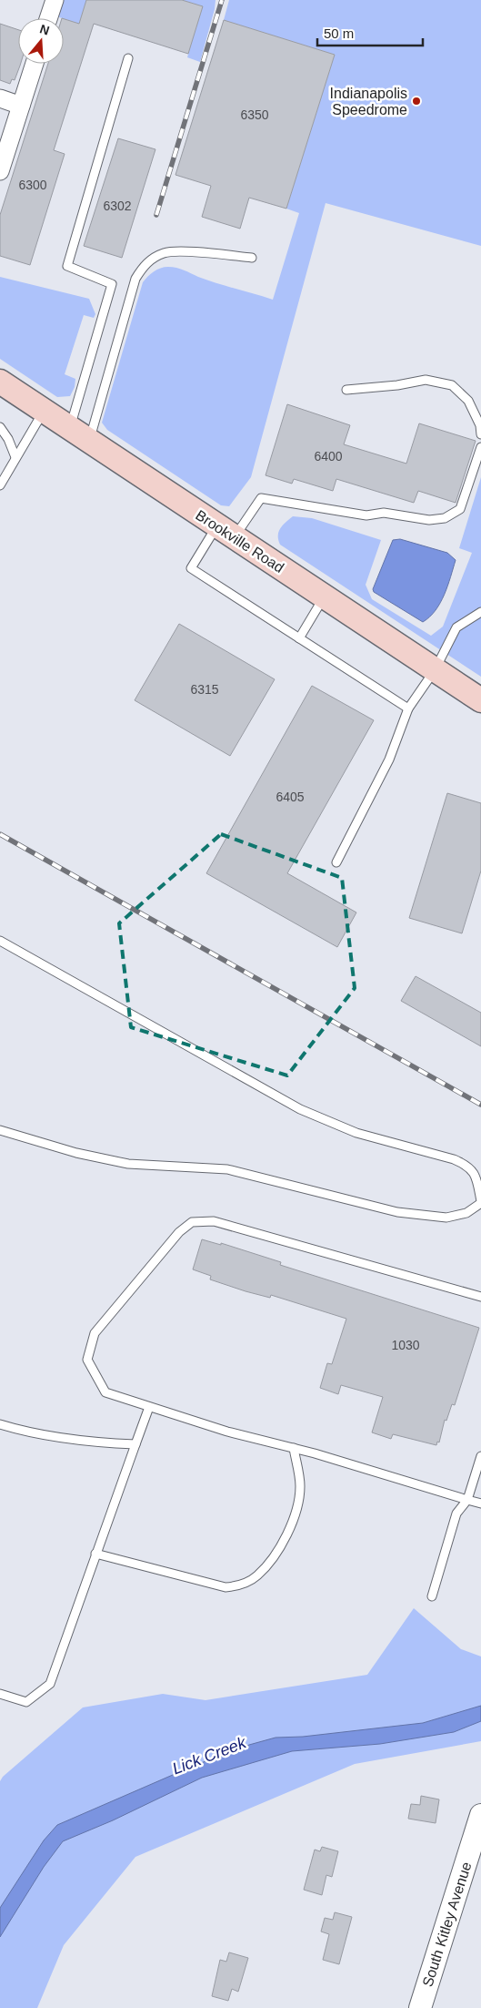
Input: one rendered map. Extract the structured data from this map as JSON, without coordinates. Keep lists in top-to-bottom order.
{
  "streets": {
    "main road": ["Brookville Road"],
    "street": ["South Kitley Avenue"]
  },
  "water": ["Lick Creek"],
  "places": ["Indianapolis Speedrome"],
  "house_numbers": [
    "6350",
    "6300",
    "6302",
    "6400",
    "6315",
    "6405",
    "1030"
  ],
  "scale_bar": "50 m",
  "north": "top"
}
